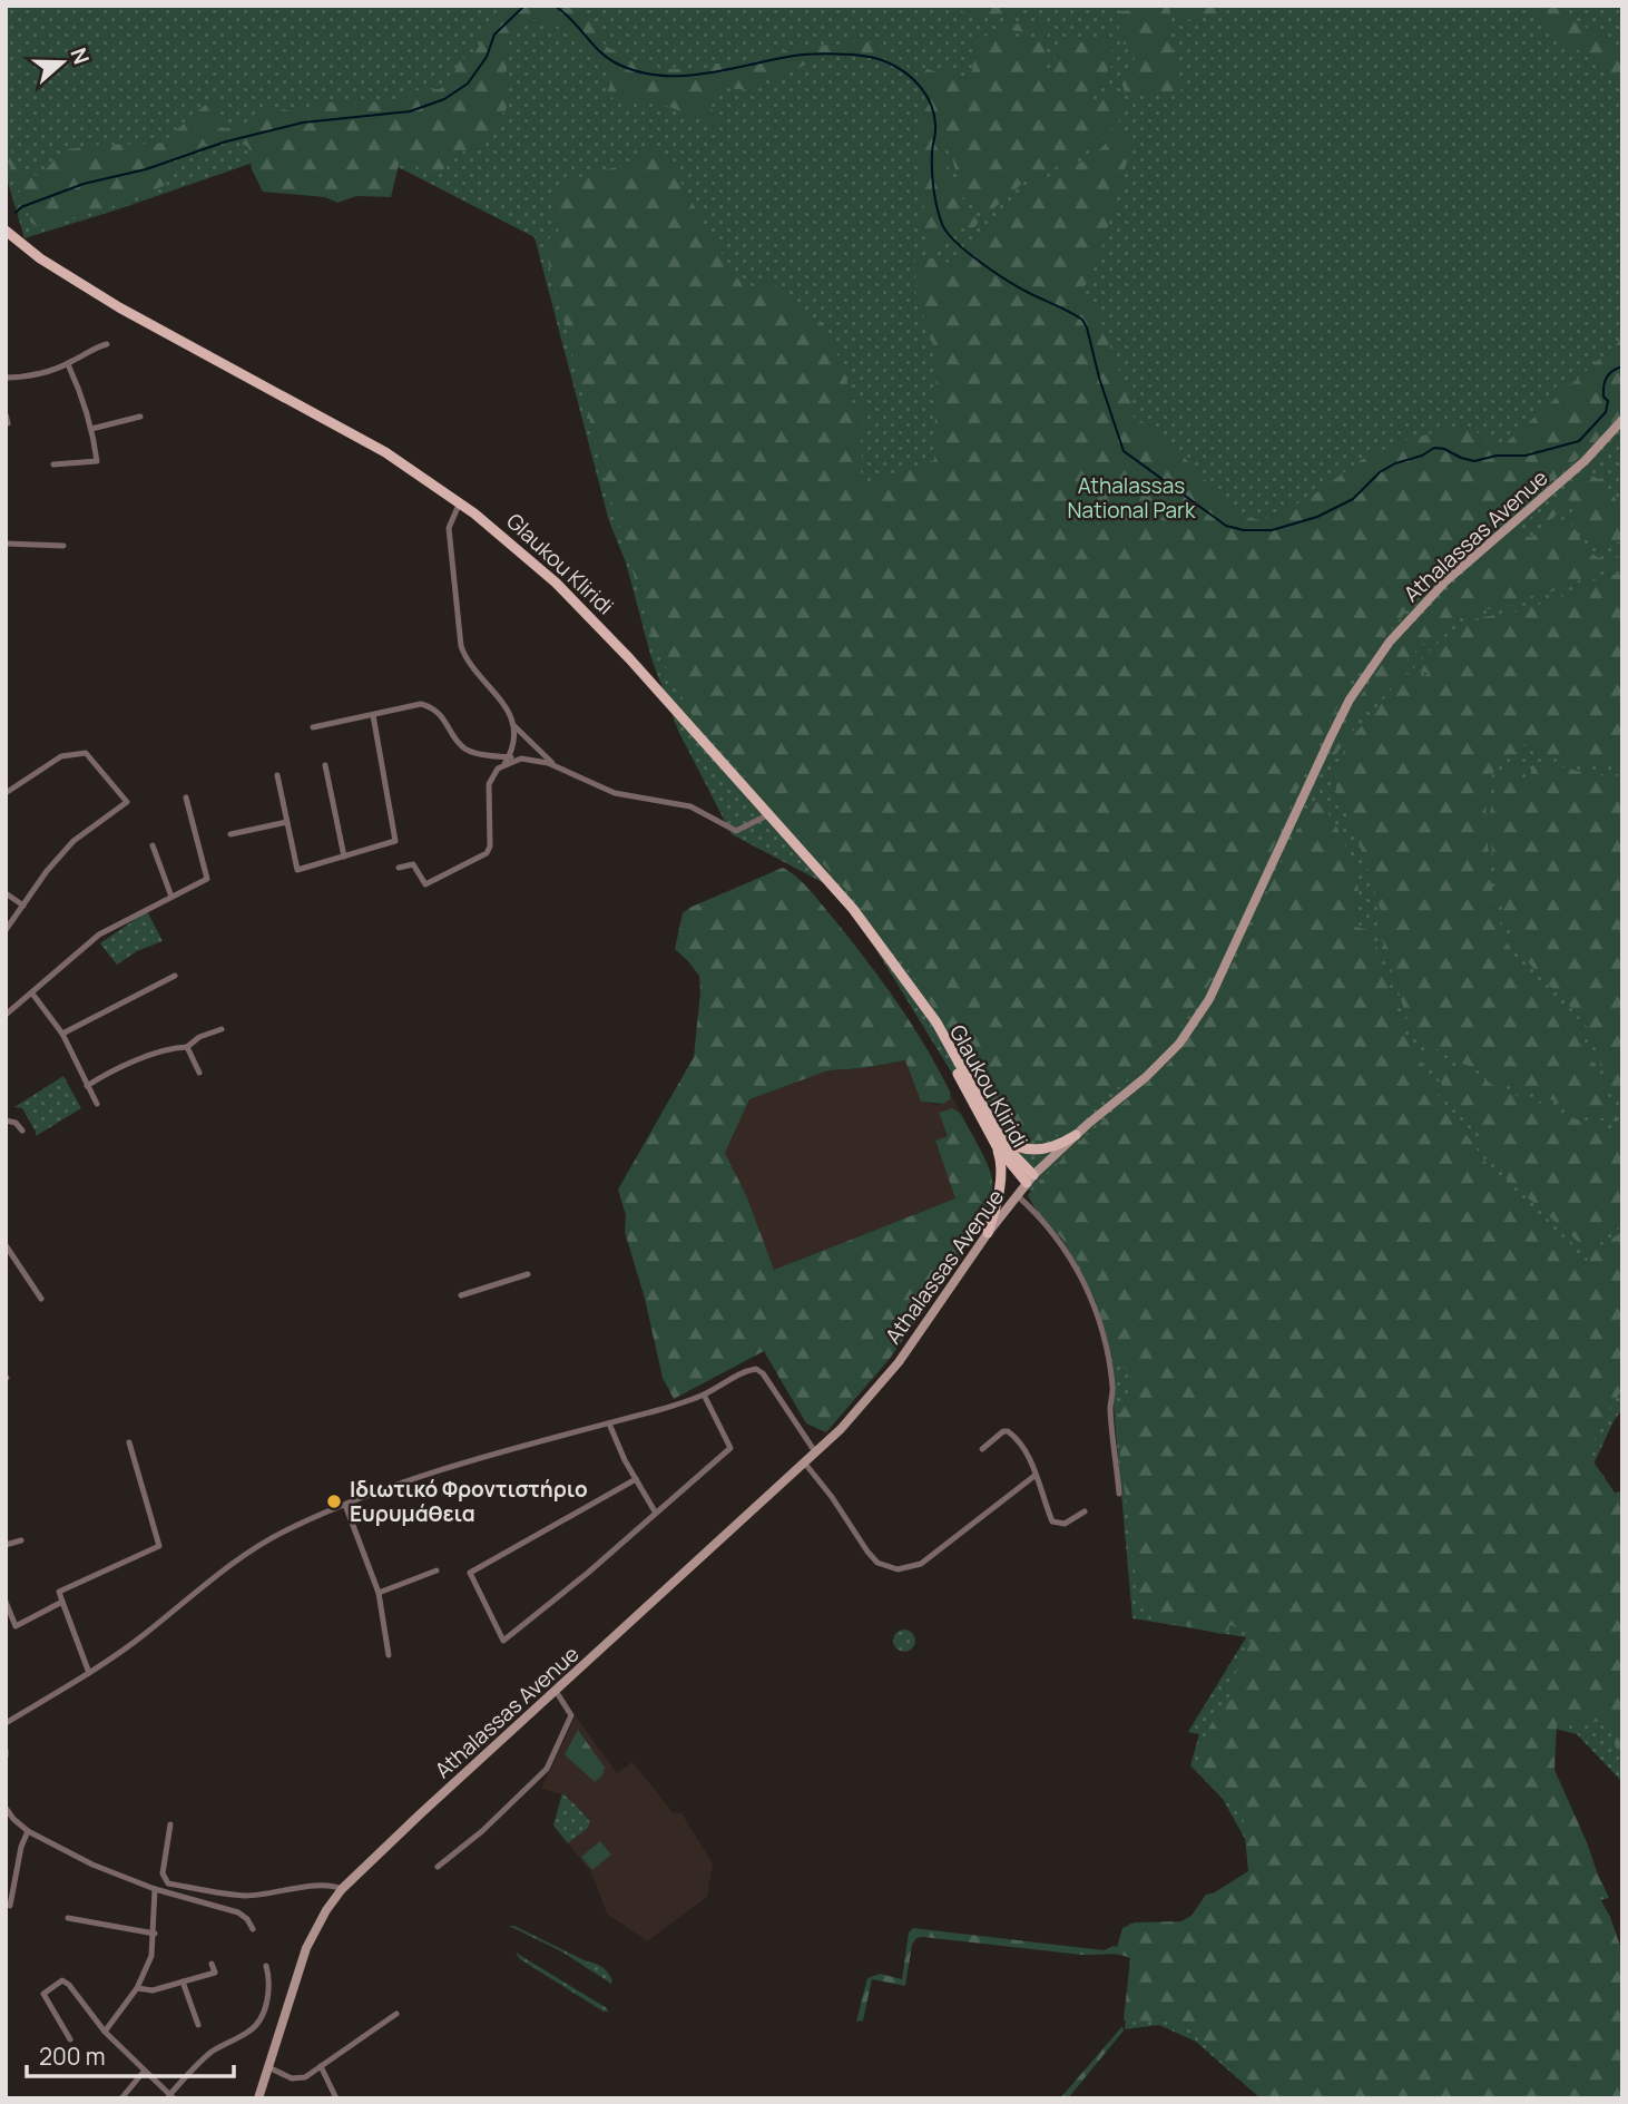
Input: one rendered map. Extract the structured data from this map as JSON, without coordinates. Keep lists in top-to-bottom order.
{
  "streets": {
    "main road": ["Athalassas Avenue", "Glaukou Kliridi"]
  },
  "crossings": [
    ["Athalassas Avenue", "Glaukou Kliridi"]
  ],
  "parks": ["Athalassas National Park"],
  "places": ["Ιδιωτικό Φροντιστήριο Ευρυμάθεια"],
  "scale_bar": "200 m",
  "north": "right"
}
